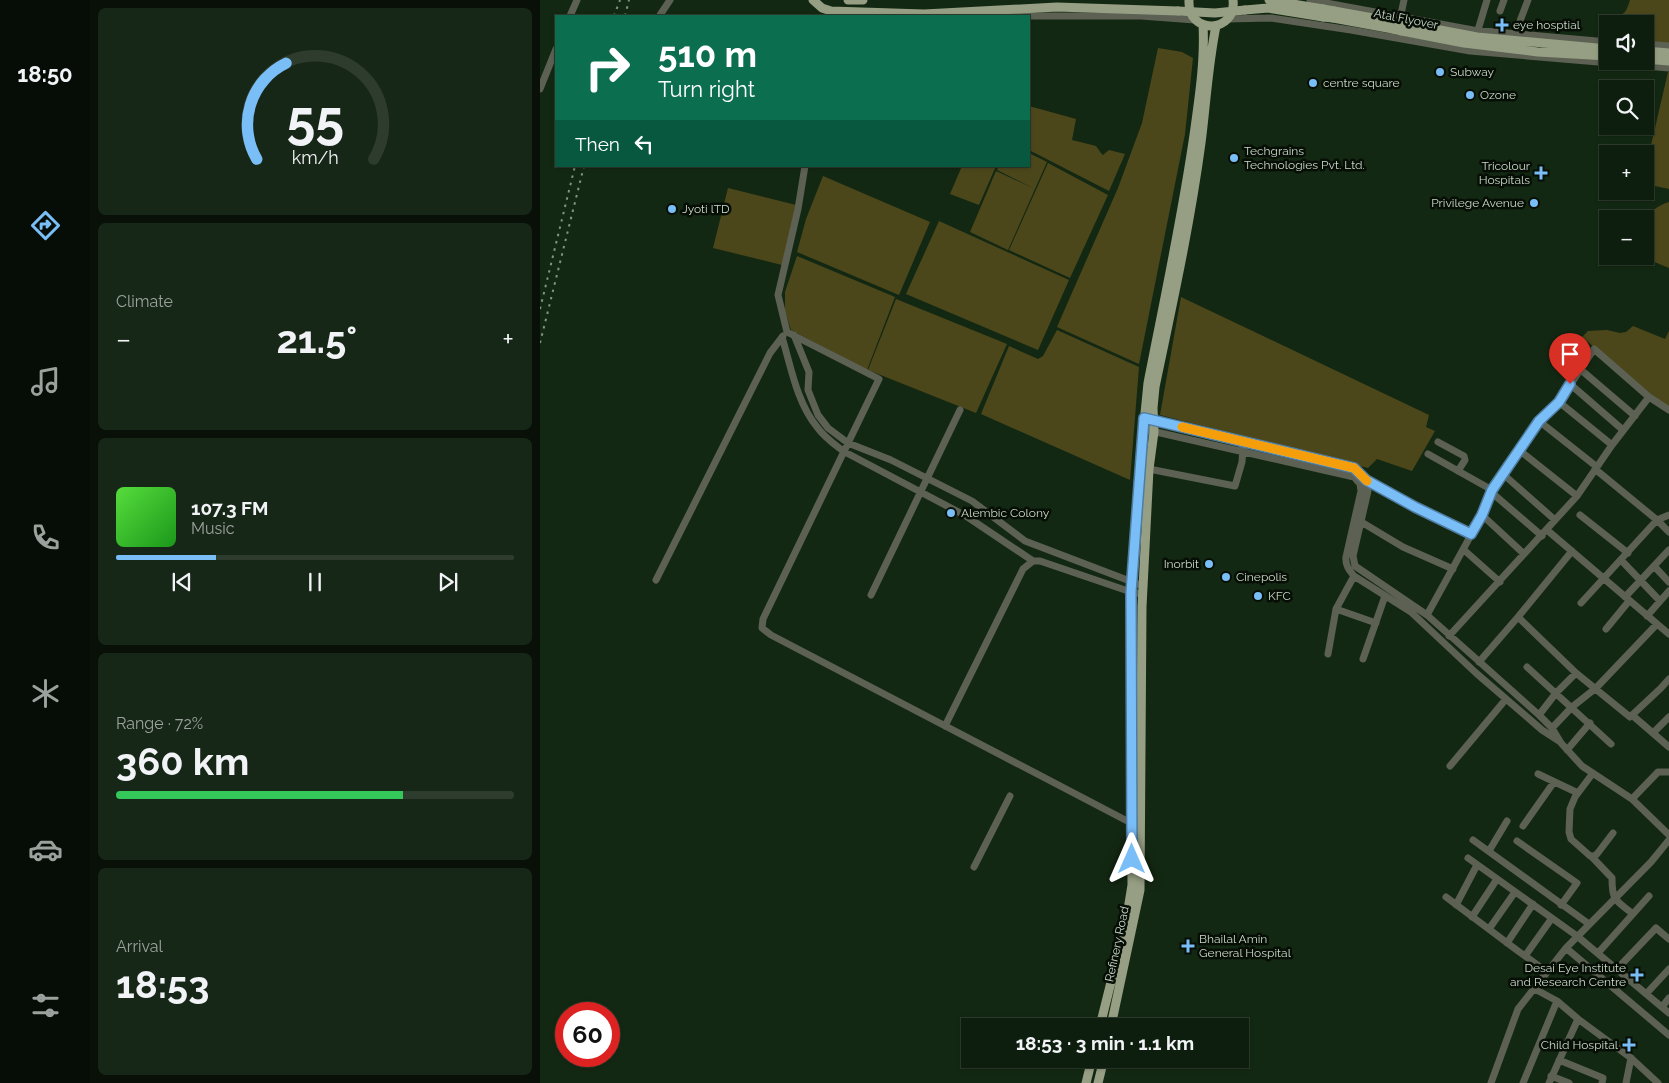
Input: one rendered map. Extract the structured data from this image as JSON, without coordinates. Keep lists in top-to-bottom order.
{
  "streets": {
    "main road": ["Atal Flyover", "Refinery Road"]
  },
  "places": {
    "health": [
      "eye hosptial",
      "Tricolour Hospitals",
      "Bhailal Amin General Hospital",
      "Desai Eye Institute and Research Centre",
      "Child Hospital"
    ],
    "other": [
      "Subway",
      "centre square",
      "Ozone",
      "Techgrains Technologies Pvt. Ltd.",
      "Privilege Avenue",
      "Jyoti lTD",
      "Alembic Colony",
      "Inorbit",
      "Cinepolis",
      "KFC"
    ]
  },
  "page": {
    "tabs": "18:50",
    "map_buttons": ["+", "−"],
    "turn": ["510 m", "Turn right"],
    "then": "Then",
    "tile": [
      "Climate",
      ["Range · 72%", "360 km"],
      ["Arrival", "18:53"]
    ],
    "heat": ["−", "21.5°", "+"],
    "song": ["107.3 FM", "Music"],
    "limit": "60",
    "trip": "18:53 · 3 min · 1.1 km",
    "gauge": ["55", "km/h"]
  }
}
